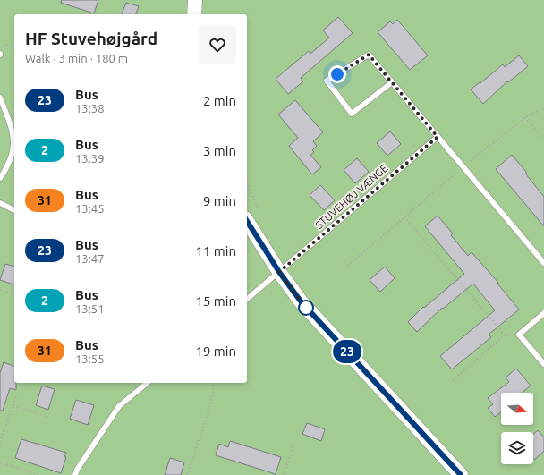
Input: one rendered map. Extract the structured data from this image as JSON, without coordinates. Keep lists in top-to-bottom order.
{
  "streets": {
    "lane": ["STUVEHØJ VÆNGE"]
  },
  "lines": ["bus line 23"],
  "north": "right",
  "page": {
    "on_map": "23",
    "heading": ["HF Stuvehøjgård", "Walk · 3 min · 180 m"],
    "list": [
      {
        "mark": "23",
        "name": "Bus",
        "note": "13:38",
        "value": "2 min"
      },
      {
        "mark": "2",
        "name": "Bus",
        "note": "13:39",
        "value": "3 min"
      },
      {
        "mark": "31",
        "name": "Bus",
        "note": "13:45",
        "value": "9 min"
      },
      {
        "mark": "23",
        "name": "Bus",
        "note": "13:47",
        "value": "11 min"
      },
      {
        "mark": "2",
        "name": "Bus",
        "note": "13:51",
        "value": "15 min"
      },
      {
        "mark": "31",
        "name": "Bus",
        "note": "13:55",
        "value": "19 min"
      }
    ]
  }
}
